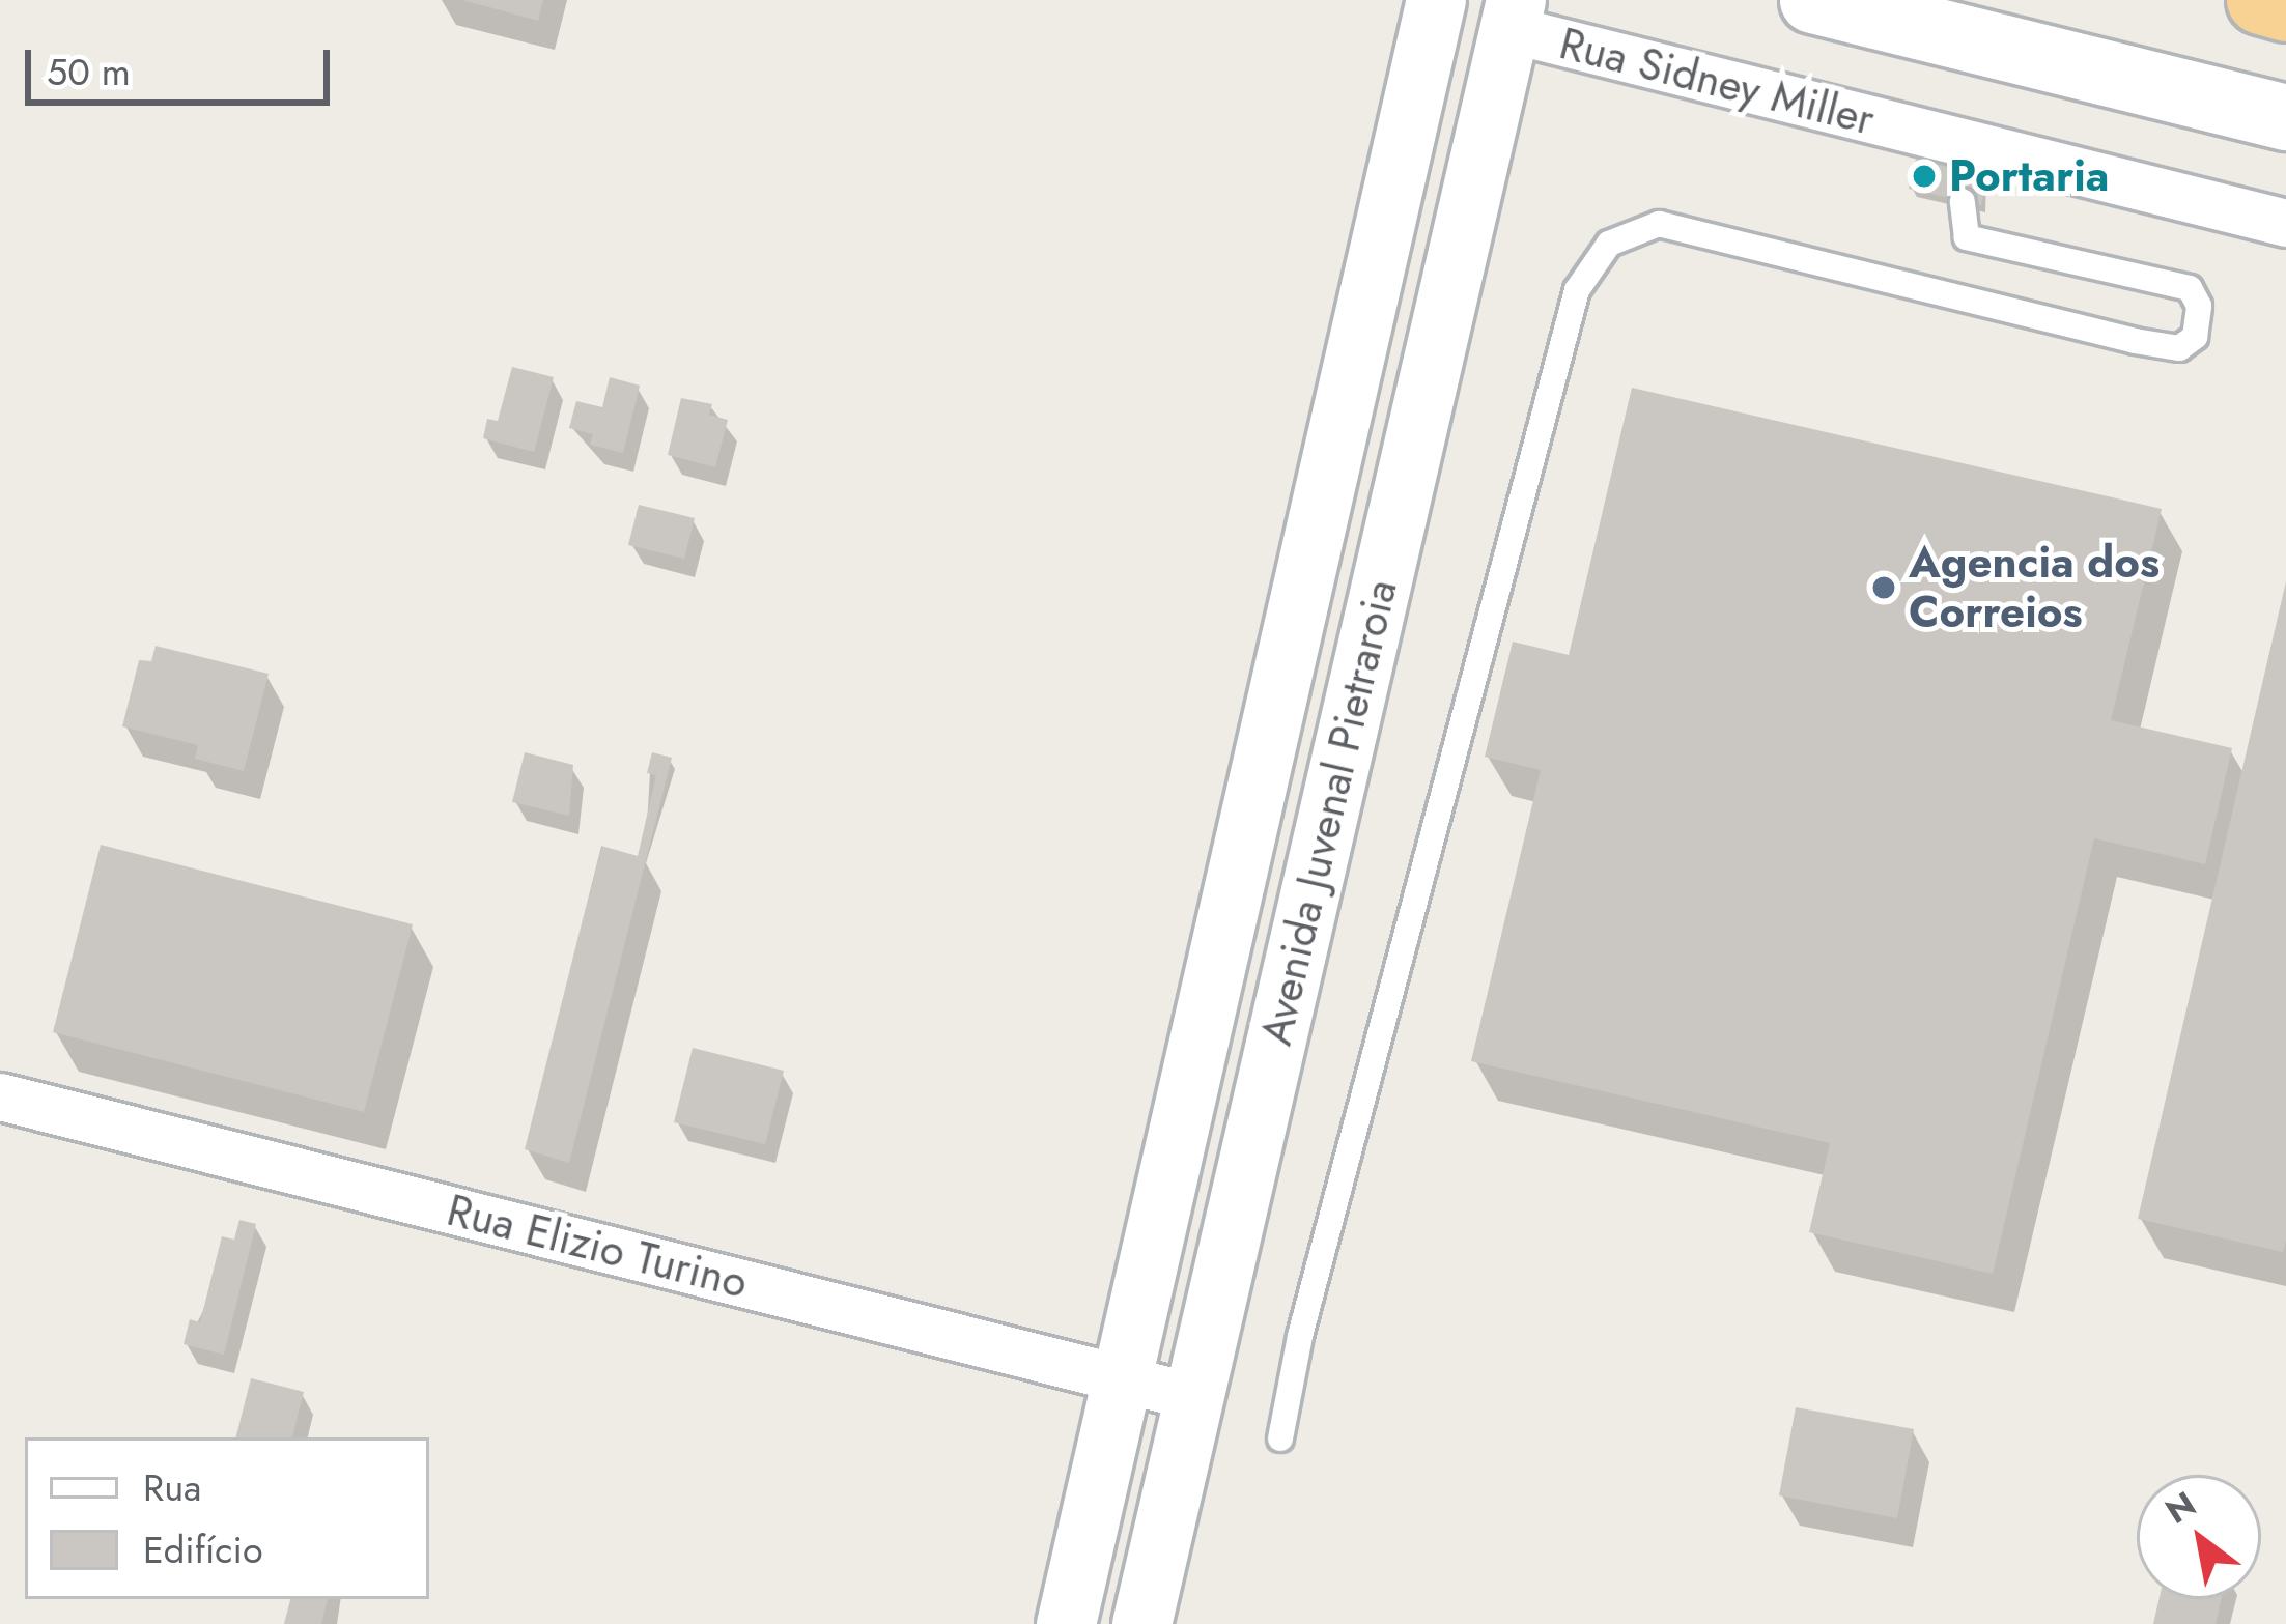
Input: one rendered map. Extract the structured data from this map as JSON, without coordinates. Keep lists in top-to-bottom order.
{
  "streets": {
    "street": ["Rua Sidney Miller", "Avenida Juvenal Pietraroia", "Rua Elizio Turino"]
  },
  "crossings": [
    ["Rua Sidney Miller", "Avenida Juvenal Pietraroia"],
    ["Avenida Juvenal Pietraroia", "Rua Elizio Turino"]
  ],
  "places": ["Portaria", "Agencia dos Correios"],
  "legend": ["Rua", "Edifício"],
  "scale_bar": "50 m",
  "north": "top left"
}
